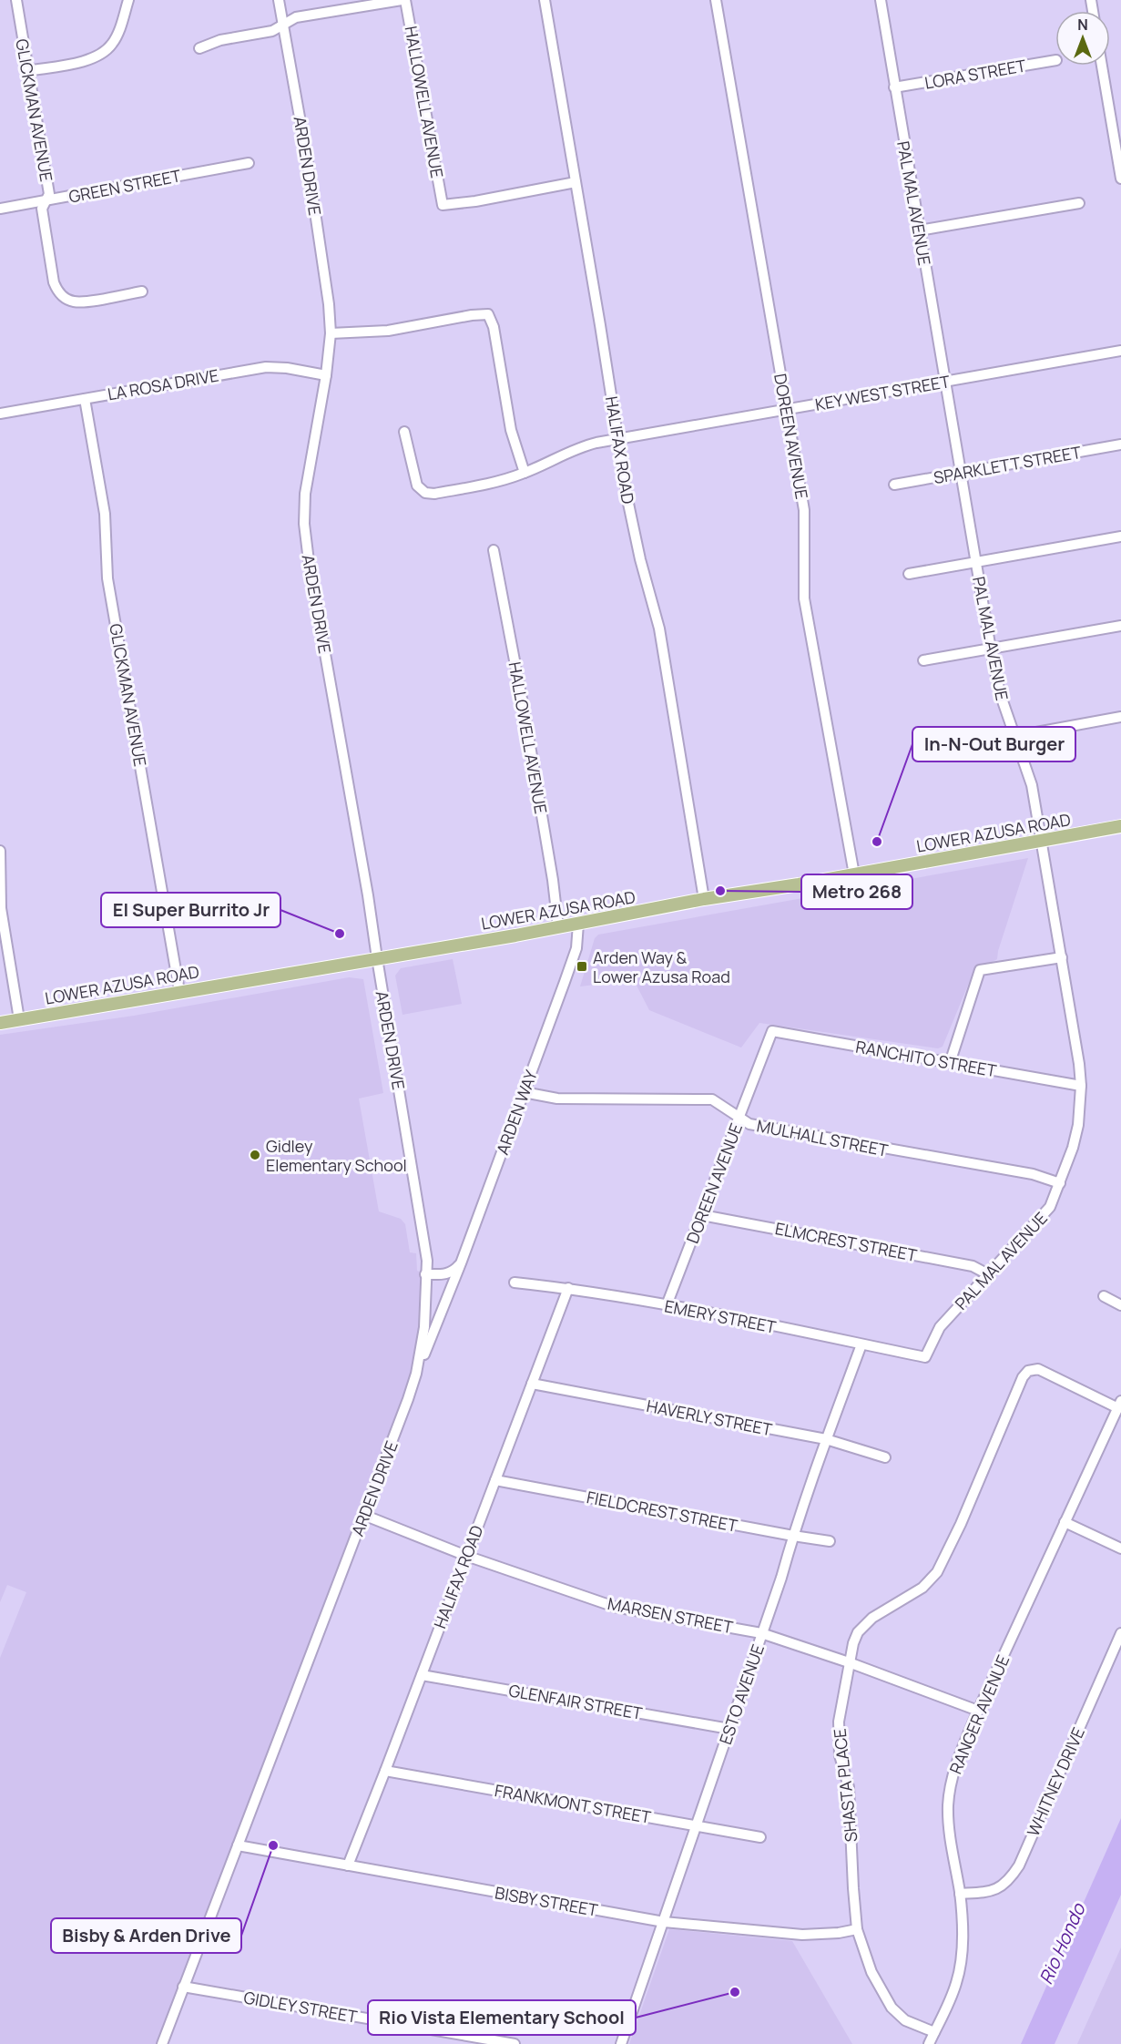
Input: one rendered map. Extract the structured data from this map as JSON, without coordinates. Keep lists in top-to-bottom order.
{
  "streets": {
    "main road": ["LOWER AZUSA ROAD"],
    "street": [
      "LORA STREET",
      "HALLOWELL AVENUE",
      "GLICKMAN AVENUE",
      "ARDEN DRIVE",
      "GREEN STREET",
      "PAL MAL AVENUE",
      "LA ROSA DRIVE",
      "KEY WEST STREET",
      "DOREEN AVENUE",
      "HALIFAX ROAD",
      "SPARKLETT STREET",
      "RANCHITO STREET",
      "ARDEN WAY",
      "MULHALL STREET",
      "ELMCREST STREET",
      "EMERY STREET",
      "HAVERLY STREET",
      "FIELDCREST STREET",
      "MARSEN STREET",
      "ESTO AVENUE",
      "GLENFAIR STREET",
      "RANGER AVENUE",
      "WHITNEY DRIVE",
      "SHASTA PLACE",
      "FRANKMONT STREET",
      "BISBY STREET",
      "GIDLEY STREET"
    ]
  },
  "crossings": [
    ["LORA STREET", "PAL MAL AVENUE"],
    ["HALLOWELL AVENUE", "HALIFAX ROAD"],
    ["HALLOWELL AVENUE", "LOWER AZUSA ROAD"],
    ["GLICKMAN AVENUE", "GREEN STREET"],
    ["GLICKMAN AVENUE", "LA ROSA DRIVE"],
    ["GLICKMAN AVENUE", "LOWER AZUSA ROAD"],
    ["ARDEN DRIVE", "LA ROSA DRIVE"],
    ["ARDEN DRIVE", "LOWER AZUSA ROAD"],
    ["ARDEN DRIVE", "ARDEN WAY"],
    ["ARDEN DRIVE", "MARSEN STREET"],
    ["ARDEN DRIVE", "BISBY STREET"],
    ["ARDEN DRIVE", "GIDLEY STREET"],
    ["PAL MAL AVENUE", "KEY WEST STREET"],
    ["PAL MAL AVENUE", "SPARKLETT STREET"],
    ["PAL MAL AVENUE", "LOWER AZUSA ROAD"],
    ["PAL MAL AVENUE", "RANCHITO STREET"],
    ["PAL MAL AVENUE", "MULHALL STREET"],
    ["PAL MAL AVENUE", "ELMCREST STREET"],
    ["PAL MAL AVENUE", "EMERY STREET"],
    ["KEY WEST STREET", "DOREEN AVENUE"],
    ["KEY WEST STREET", "HALIFAX ROAD"],
    ["DOREEN AVENUE", "LOWER AZUSA ROAD"],
    ["DOREEN AVENUE", "RANCHITO STREET"],
    ["DOREEN AVENUE", "MULHALL STREET"],
    ["DOREEN AVENUE", "ELMCREST STREET"],
    ["DOREEN AVENUE", "EMERY STREET"],
    ["HALIFAX ROAD", "LOWER AZUSA ROAD"],
    ["HALIFAX ROAD", "EMERY STREET"],
    ["HALIFAX ROAD", "HAVERLY STREET"],
    ["HALIFAX ROAD", "FIELDCREST STREET"],
    ["HALIFAX ROAD", "MARSEN STREET"],
    ["HALIFAX ROAD", "GLENFAIR STREET"],
    ["HALIFAX ROAD", "FRANKMONT STREET"],
    ["HALIFAX ROAD", "BISBY STREET"],
    ["LOWER AZUSA ROAD", "ARDEN WAY"],
    ["ARDEN WAY", "MULHALL STREET"],
    ["EMERY STREET", "ESTO AVENUE"],
    ["HAVERLY STREET", "ESTO AVENUE"],
    ["FIELDCREST STREET", "ESTO AVENUE"],
    ["MARSEN STREET", "ESTO AVENUE"],
    ["MARSEN STREET", "RANGER AVENUE"],
    ["MARSEN STREET", "SHASTA PLACE"],
    ["ESTO AVENUE", "GLENFAIR STREET"],
    ["ESTO AVENUE", "FRANKMONT STREET"],
    ["ESTO AVENUE", "BISBY STREET"],
    ["RANGER AVENUE", "WHITNEY DRIVE"],
    ["RANGER AVENUE", "SHASTA PLACE"],
    ["SHASTA PLACE", "BISBY STREET"]
  ],
  "water": ["Rio Hondo"],
  "places": {
    "other": [
      "In-N-Out Burger",
      "Metro 268",
      "El Super Burrito Jr",
      "Gidley Elementary School",
      "Bisby & Arden Drive",
      "Rio Vista Elementary School"
    ],
    "transit": ["Arden Way & Lower Azusa Road"]
  },
  "north": "top"
}
